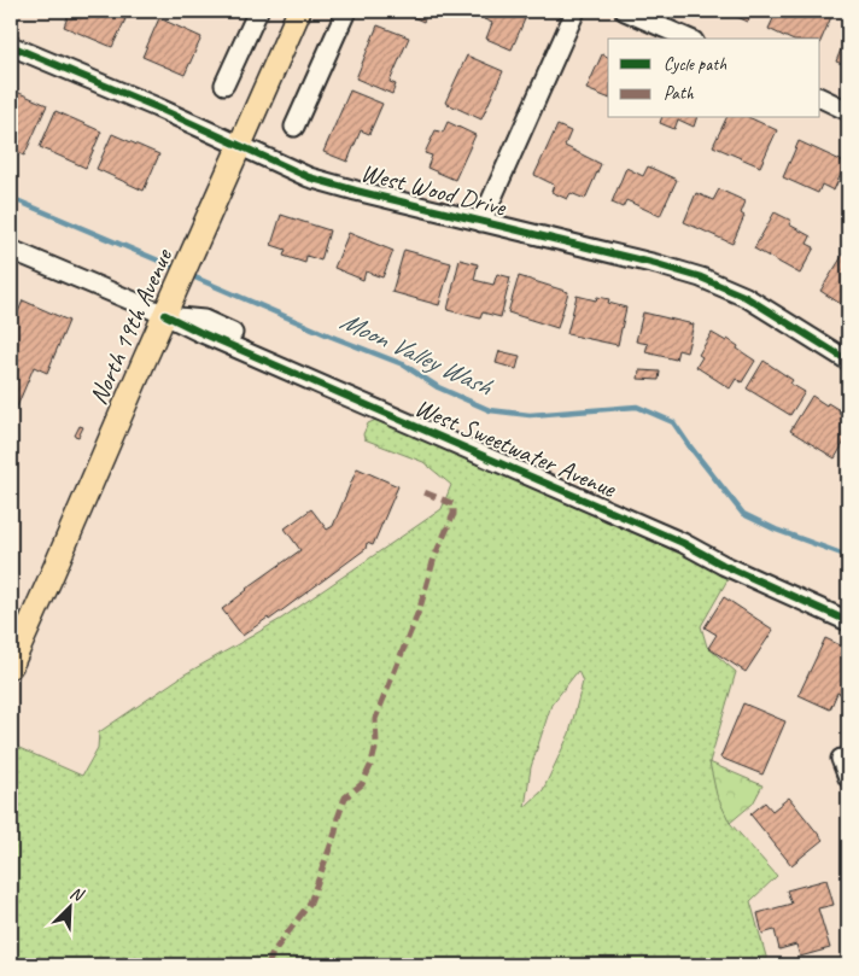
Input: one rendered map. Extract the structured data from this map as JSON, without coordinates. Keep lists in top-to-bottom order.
{
  "streets": {
    "main road": ["North 19th Avenue"],
    "street": ["West Wood Drive", "West Sweetwater Avenue"]
  },
  "crossings": [
    ["West Wood Drive", "North 19th Avenue"],
    ["North 19th Avenue", "West Sweetwater Avenue"]
  ],
  "water": ["Moon Valley Wash"],
  "legend": ["Cycle path", "Path"],
  "north": "top right"
}
